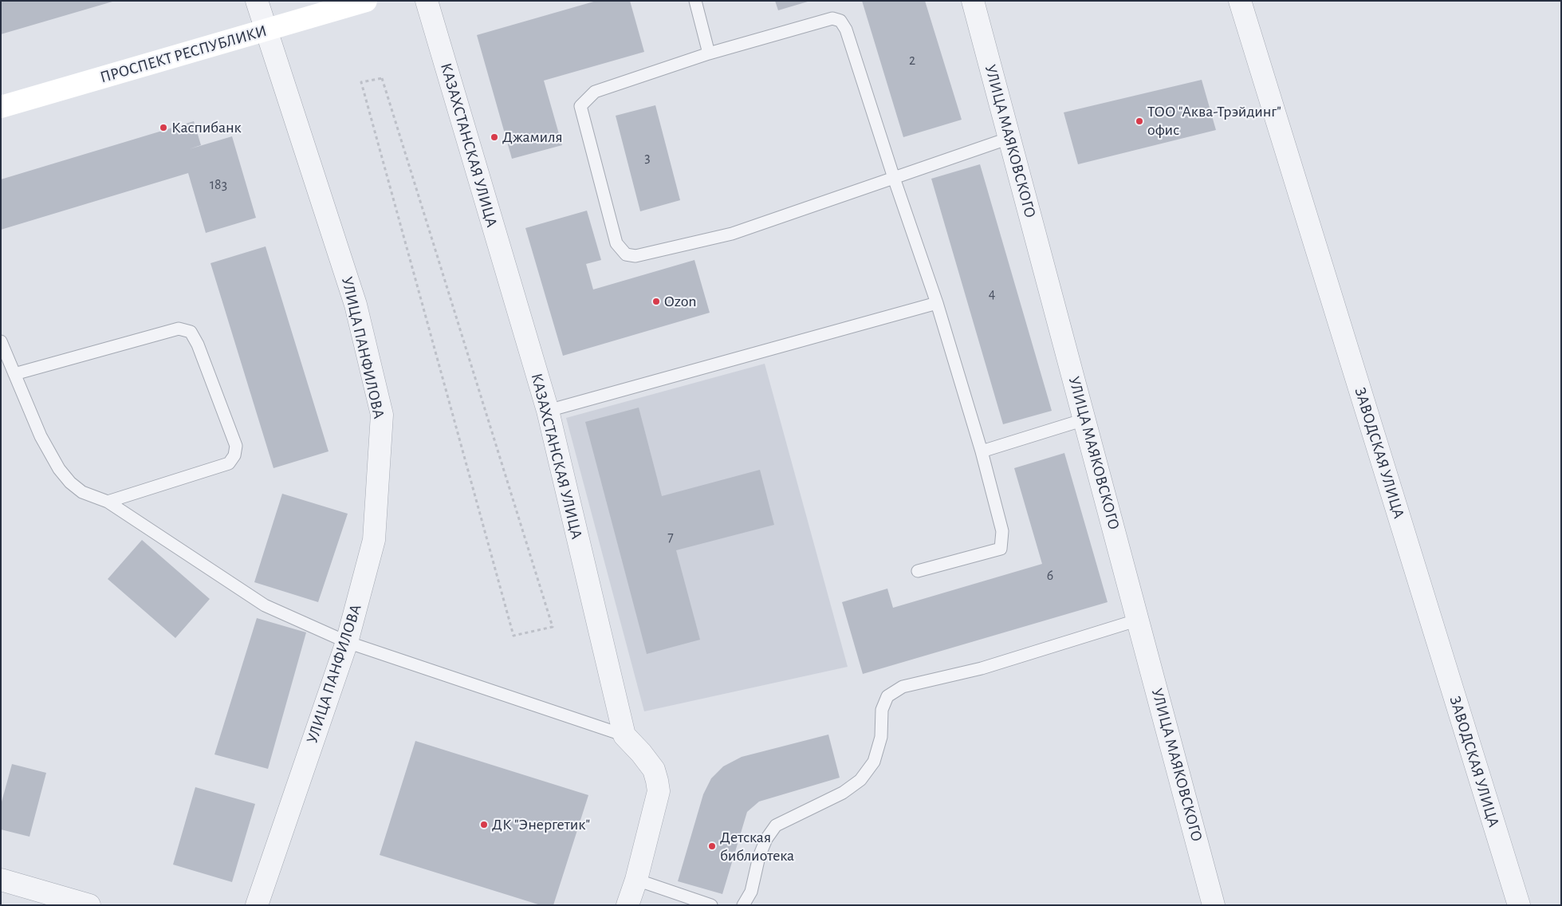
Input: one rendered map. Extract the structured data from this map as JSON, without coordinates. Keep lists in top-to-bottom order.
{
  "streets": {
    "main road": ["ПРОСПЕКТ РЕСПУБЛИКИ"],
    "street": [
      "УЛИЦА МАЯКОВСКОГО",
      "КАЗАХСТАНСКАЯ УЛИЦА",
      "УЛИЦА ПАНФИЛОВА",
      "ЗАВОДСКАЯ УЛИЦА"
    ]
  },
  "crossings": [
    ["ПРОСПЕКТ РЕСПУБЛИКИ", "УЛИЦА ПАНФИЛОВА"]
  ],
  "places": [
    "ТОО \"Аква-Трэйдинг\" офис",
    "Каспибанк",
    "Джамиля",
    "Ozon",
    "ДК \"Энергетик\"",
    "Детская библиотека"
  ],
  "house_numbers": [
    "2",
    "3",
    "183",
    "4",
    "7",
    "6"
  ]
}
